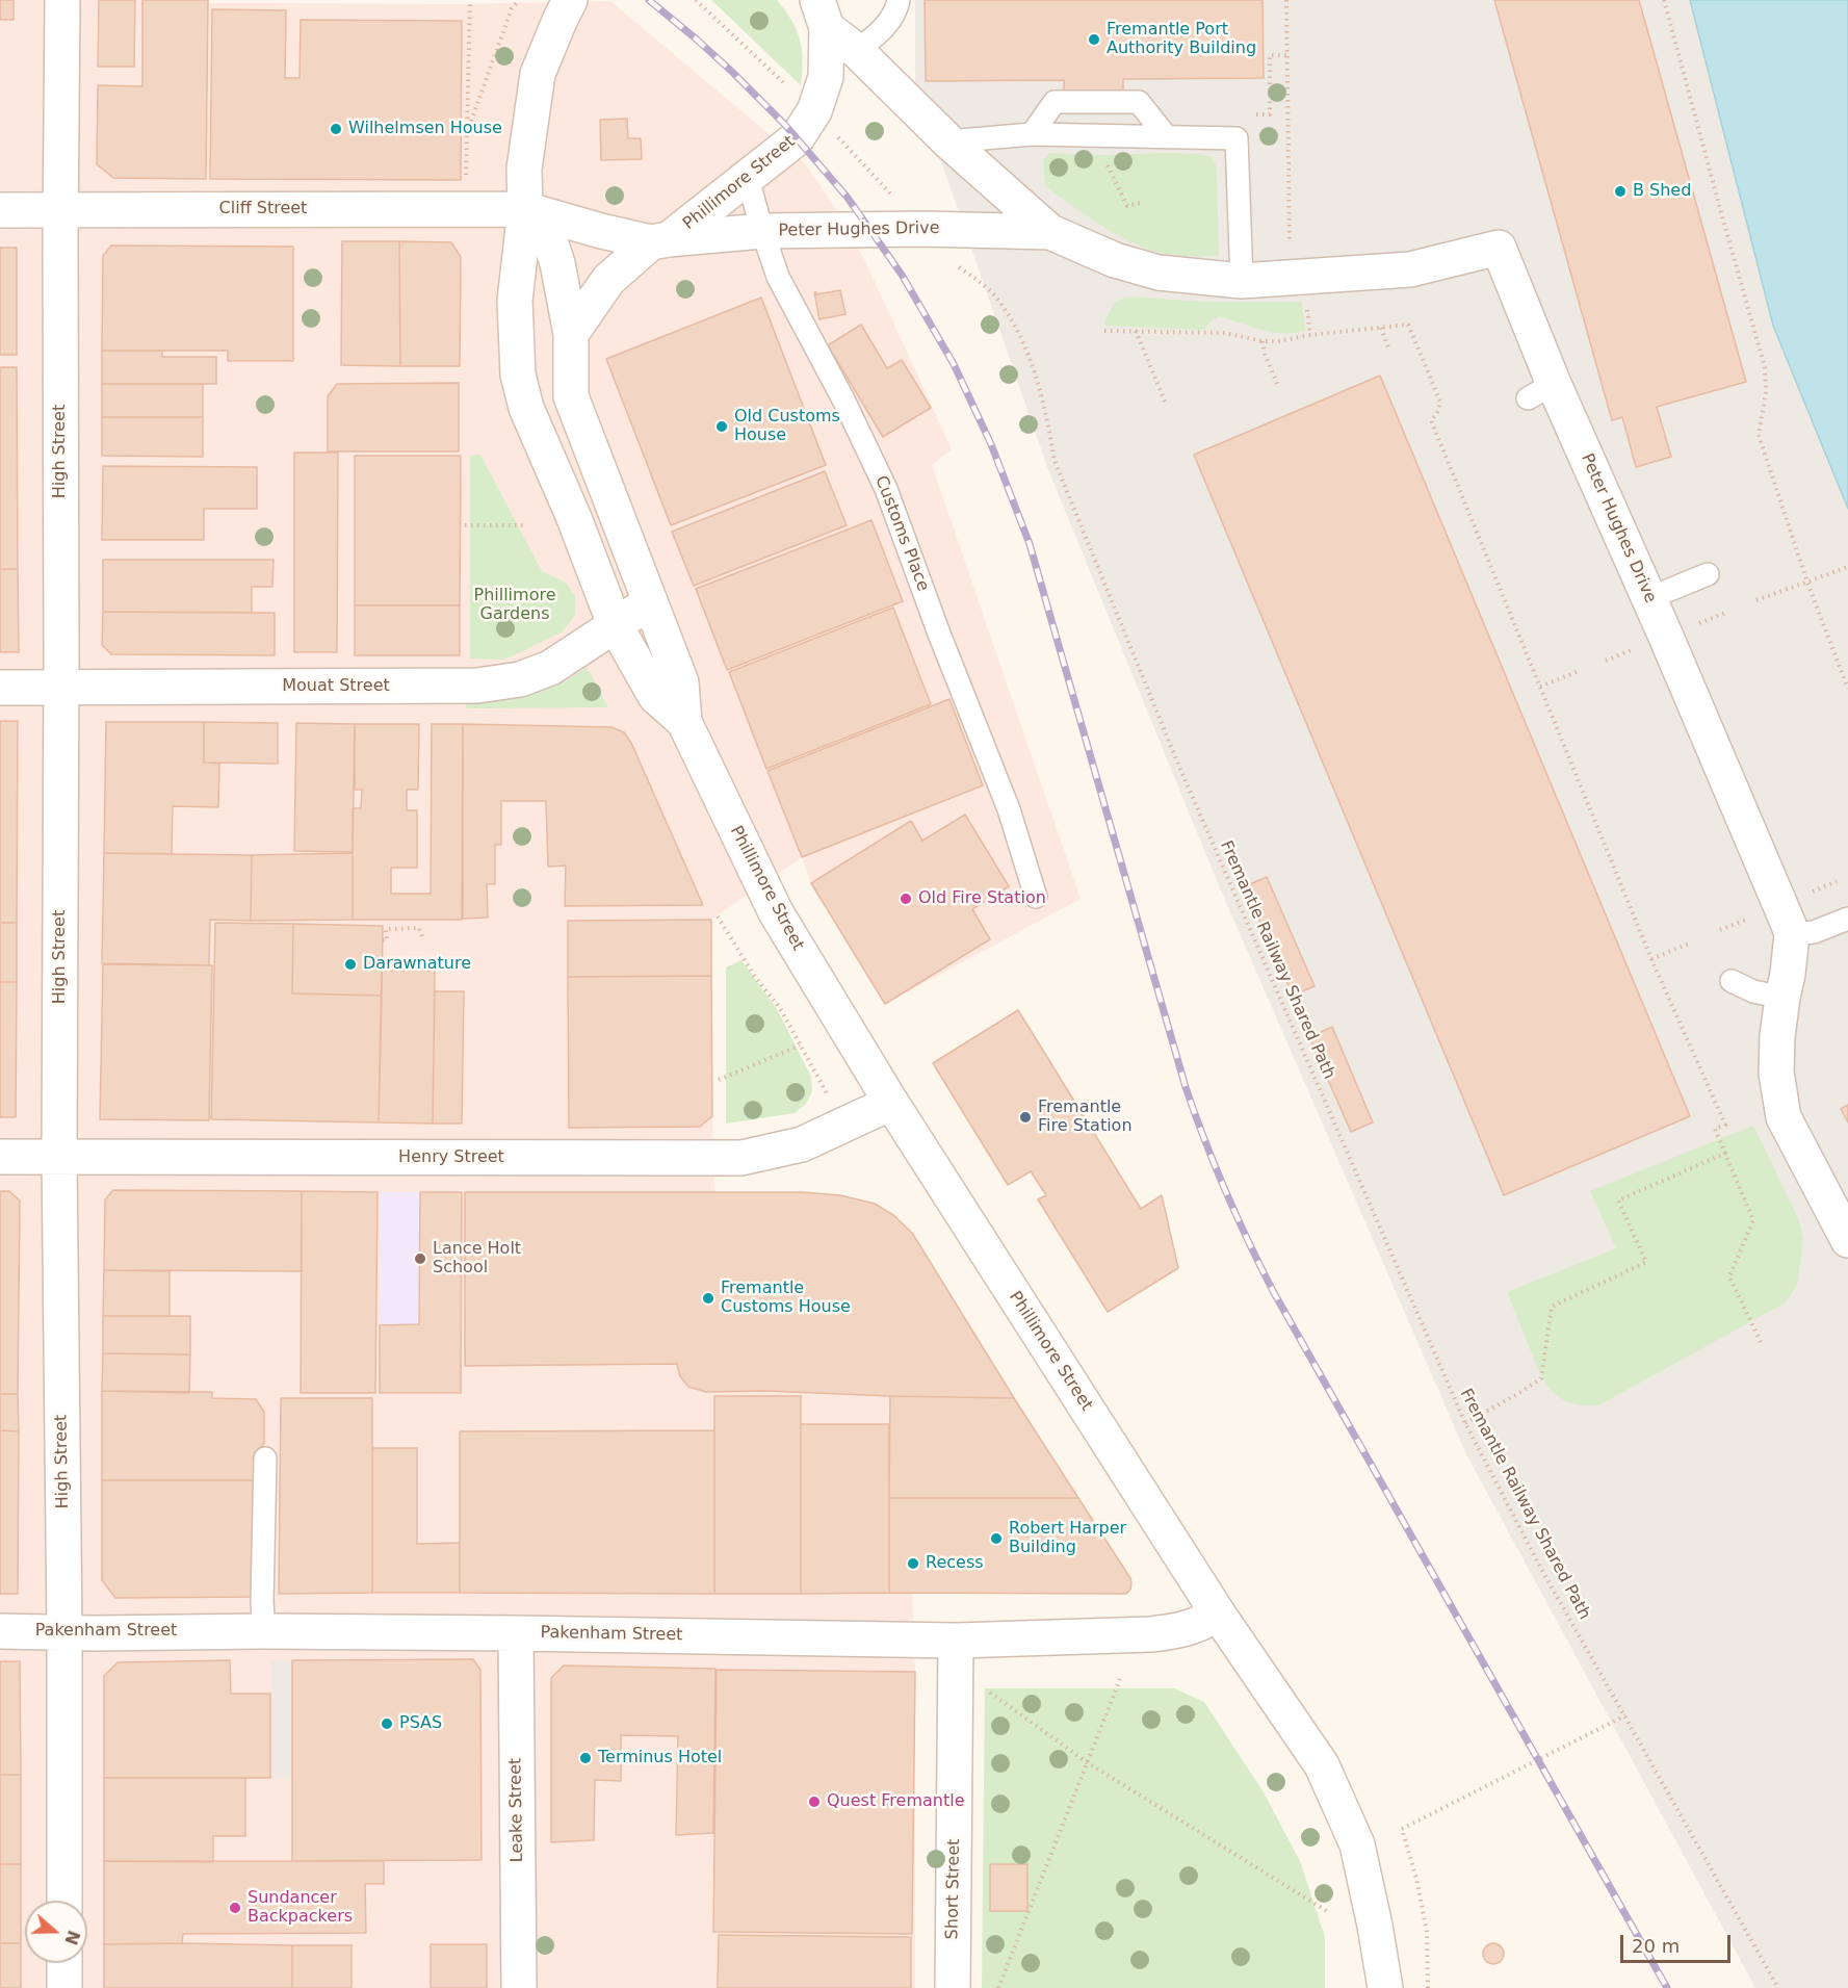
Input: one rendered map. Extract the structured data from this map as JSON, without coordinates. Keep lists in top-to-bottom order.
{
  "streets": {
    "street": [
      "Phillimore Street",
      "Cliff Street",
      "Peter Hughes Drive",
      "High Street",
      "Mouat Street",
      "Henry Street",
      "Pakenham Street",
      "Leake Street",
      "Short Street"
    ],
    "lane": ["Customs Place"],
    "path": ["Fremantle Railway Shared Path"]
  },
  "crossings": [
    ["Phillimore Street", "Cliff Street"],
    ["Phillimore Street", "Peter Hughes Drive"],
    ["Phillimore Street", "Customs Place"],
    ["Phillimore Street", "Mouat Street"],
    ["Phillimore Street", "Fremantle Railway Shared Path"],
    ["Phillimore Street", "Henry Street"],
    ["Phillimore Street", "Pakenham Street"],
    ["Cliff Street", "High Street"],
    ["Peter Hughes Drive", "Customs Place"],
    ["Peter Hughes Drive", "Fremantle Railway Shared Path"],
    ["High Street", "Mouat Street"],
    ["High Street", "Henry Street"],
    ["High Street", "Pakenham Street"],
    ["Pakenham Street", "Leake Street"],
    ["Pakenham Street", "Short Street"]
  ],
  "parks": ["Phillimore Gardens"],
  "places": [
    "Fremantle Port Authority Building",
    "Wilhelmsen House",
    "B Shed",
    "Old Customs House",
    "Old Fire Station",
    "Darawnature",
    "Fremantle Fire Station",
    "Lance Holt School",
    "Fremantle Customs House",
    "Robert Harper Building",
    "Recess",
    "PSAS",
    "Terminus Hotel",
    "Quest Fremantle",
    "Sundancer Backpackers"
  ],
  "scale_bar": "20 m",
  "north": "right"
}
